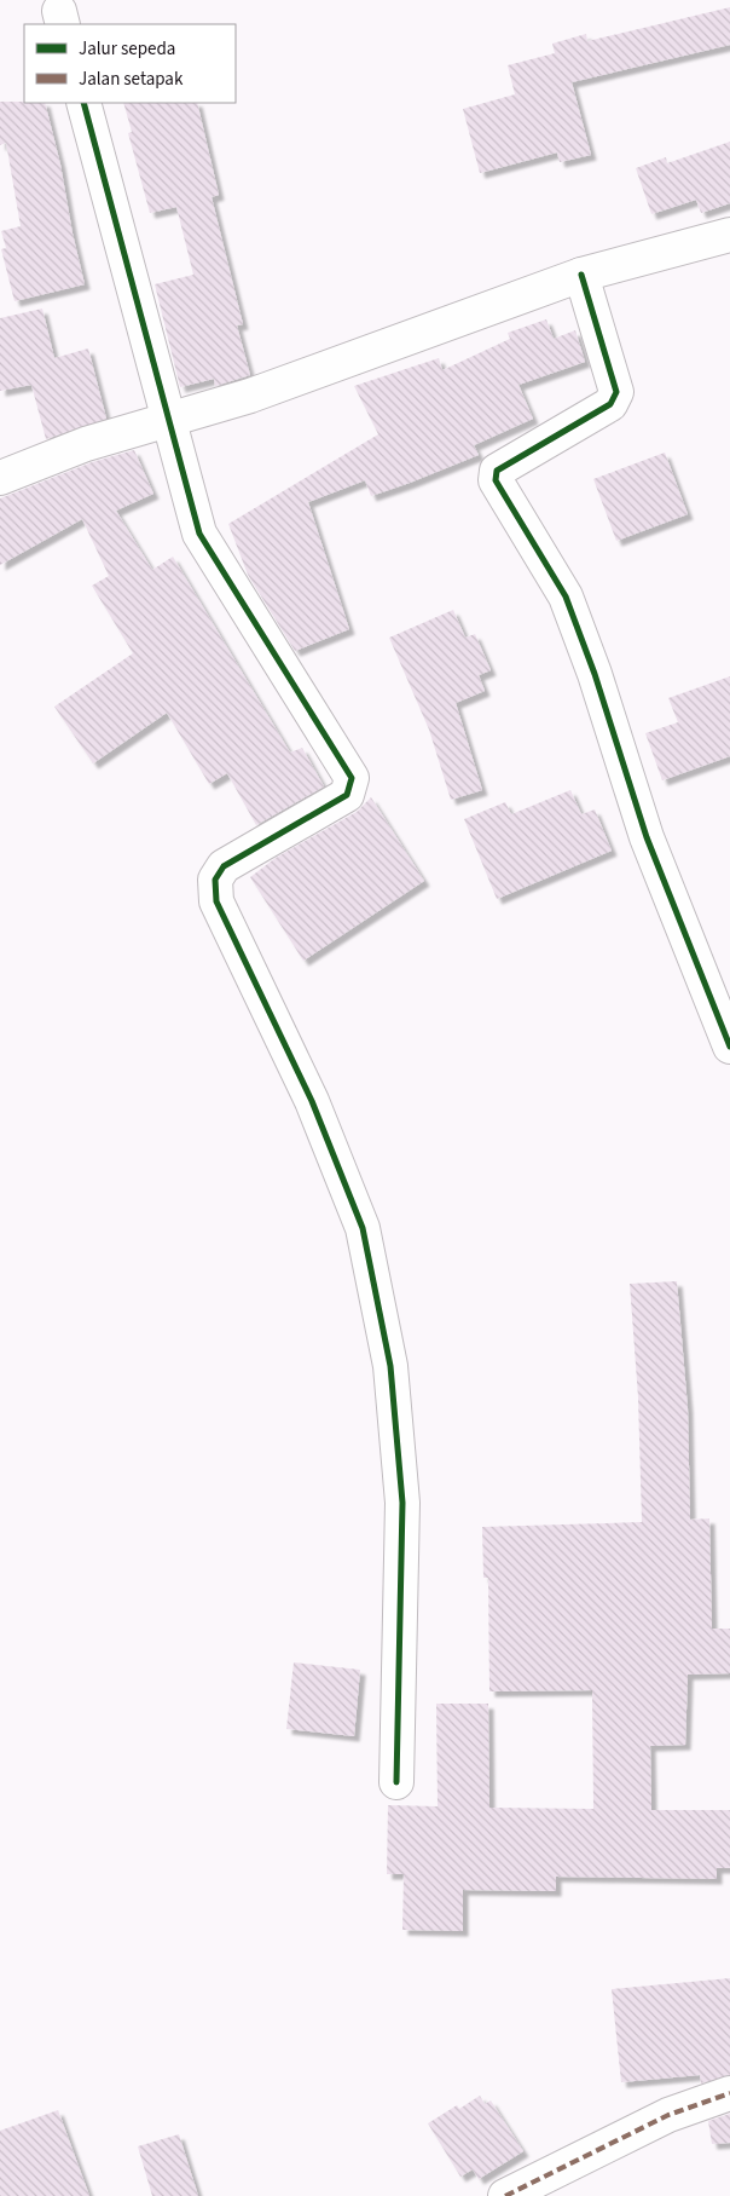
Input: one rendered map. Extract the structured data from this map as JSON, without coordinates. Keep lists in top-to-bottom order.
{
  "legend": ["Jalur sepeda", "Jalan setapak"]
}
